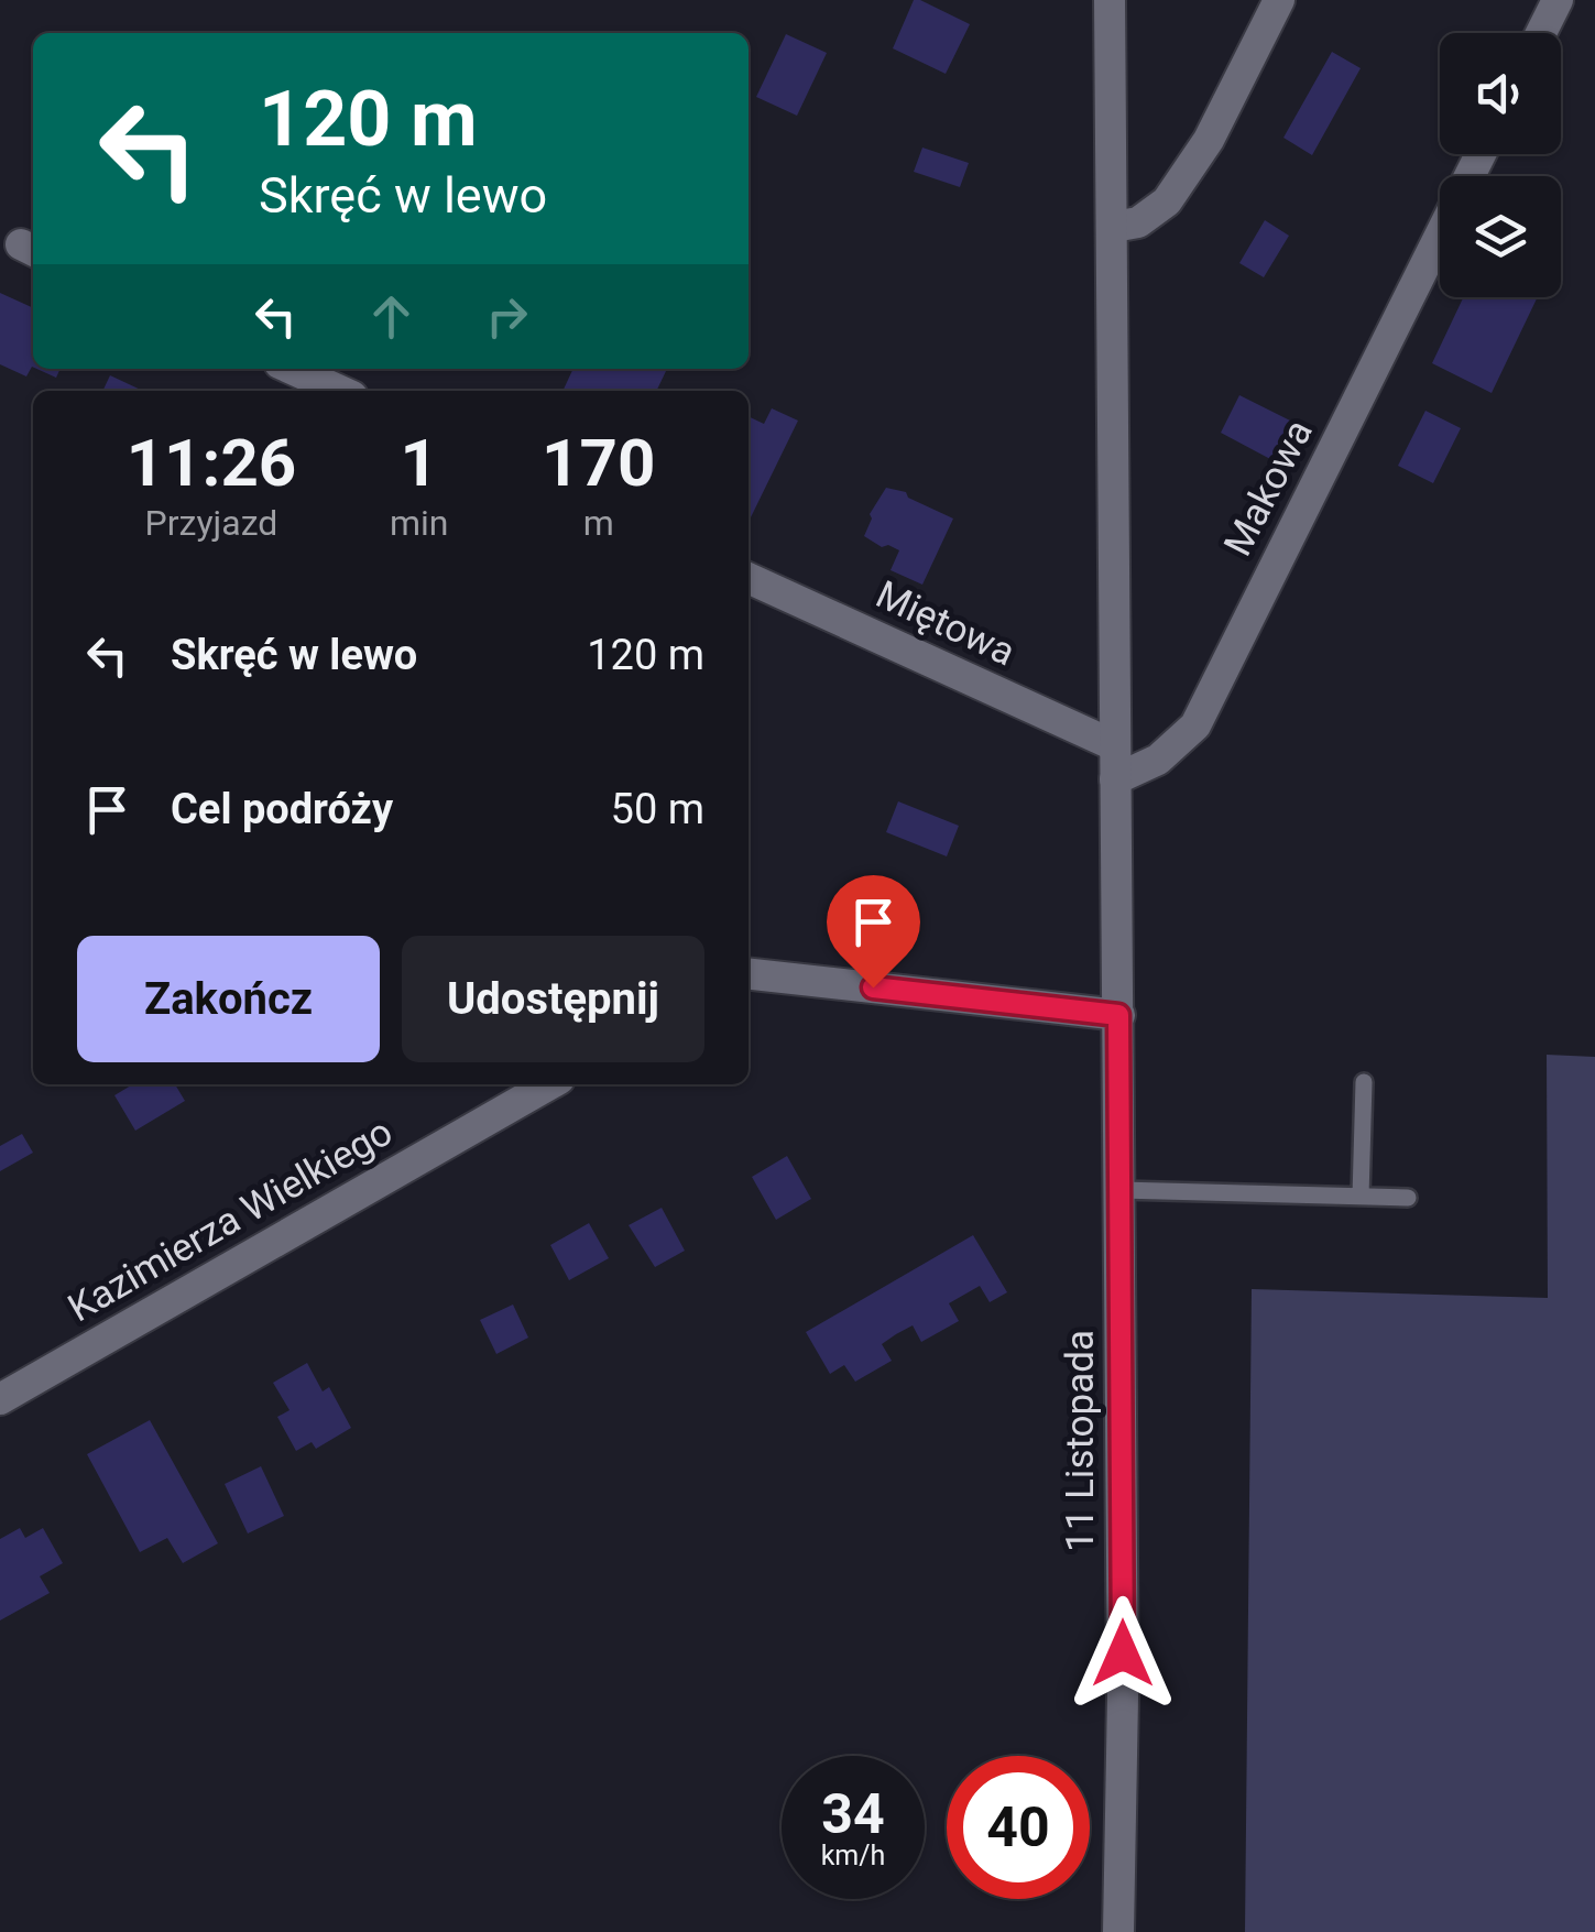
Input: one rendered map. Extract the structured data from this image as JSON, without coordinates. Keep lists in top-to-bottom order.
{
  "streets": {
    "street": [
      "Makowa",
      "Miętowa",
      "Kazimierza Wielkiego",
      "11 Listopada"
    ]
  },
  "crossings": [
    ["Makowa", "11 Listopada"],
    ["Miętowa", "11 Listopada"]
  ],
  "page": {
    "turn": ["120 m", "Skręć w lewo"],
    "eta": [
      "11:26",
      "Przyjazd",
      "1",
      "min",
      "170",
      "m"
    ],
    "list": [
      {
        "name": "Skręć w lewo",
        "value": "120 m"
      },
      {
        "name": "Cel podróży",
        "value": "50 m"
      }
    ],
    "buttons": ["Zakończ", "Udostępnij"],
    "speed": "34 km/h",
    "limit": "40"
  }
}
